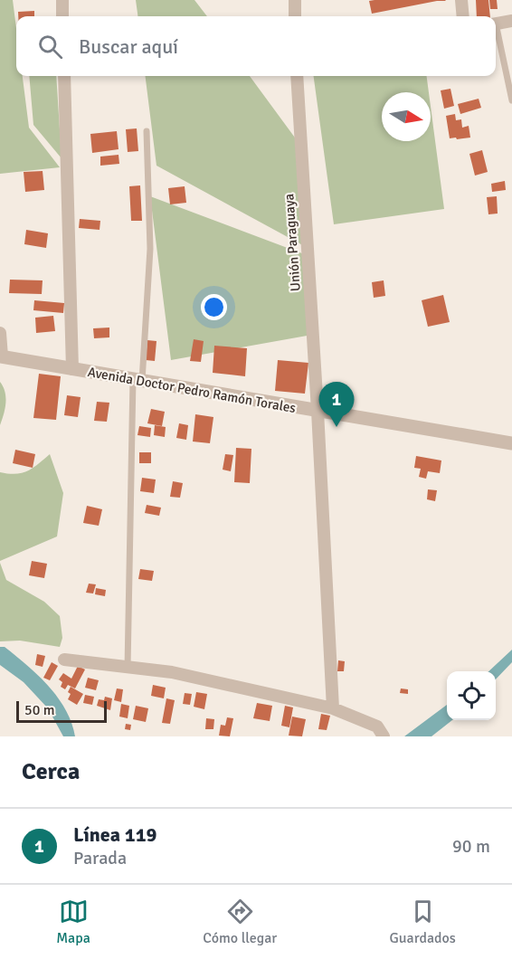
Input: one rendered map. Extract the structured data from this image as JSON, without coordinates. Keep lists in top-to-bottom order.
{
  "streets": {
    "street": ["Unión Paraguaya", "Avenida Doctor Pedro Ramón Torales"]
  },
  "crossings": [
    ["Unión Paraguaya", "Avenida Doctor Pedro Ramón Torales"]
  ],
  "scale_bar": "50 m",
  "north": "right",
  "page": {
    "search": "Buscar aquí",
    "pins": "1",
    "scale": "50 m",
    "heading": "Cerca",
    "list": [
      {
        "mark": "1",
        "name": "Línea 119",
        "note": "Parada",
        "value": "90 m"
      }
    ],
    "nav": ["Mapa", "Cómo llegar", "Guardados"]
  }
}
